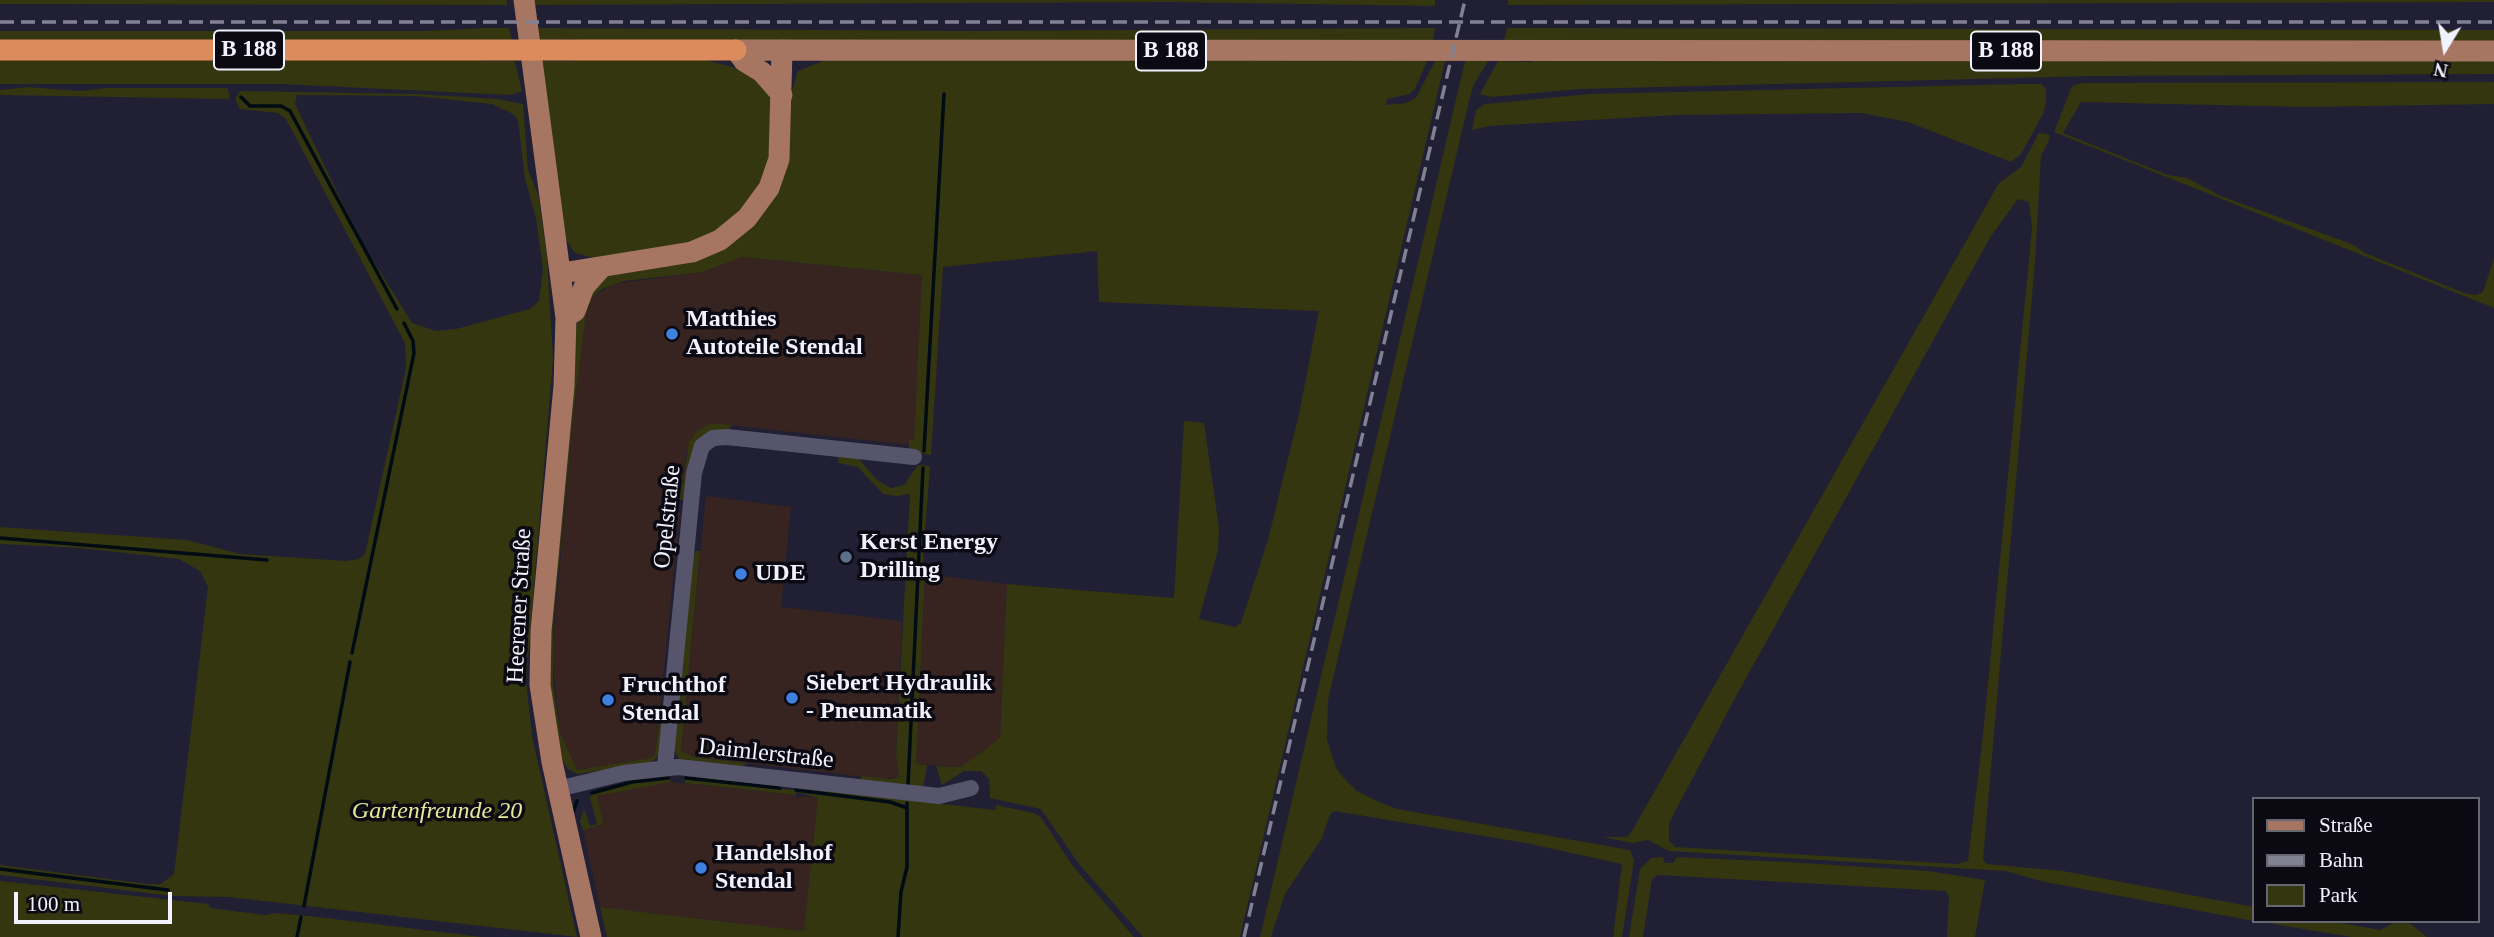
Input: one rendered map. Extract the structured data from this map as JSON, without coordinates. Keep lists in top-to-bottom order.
{
  "streets": {
    "highway": ["B 188"],
    "main road": ["Heerener Straße"],
    "street": ["Opelstraße", "Daimlerstraße"]
  },
  "crossings": [
    ["Opelstraße", "Daimlerstraße"],
    ["Heerener Straße", "Daimlerstraße"]
  ],
  "parks": ["Gartenfreunde 20"],
  "places": [
    "Matthies Autoteile Stendal",
    "Kerst Energy Drilling",
    "UDE",
    "Siebert Hydraulik - Pneumatik",
    "Fruchthof Stendal",
    "Handelshof Stendal"
  ],
  "legend": ["Straße", "Bahn", "Park"],
  "scale_bar": "100 m",
  "north": "bottom"
}
